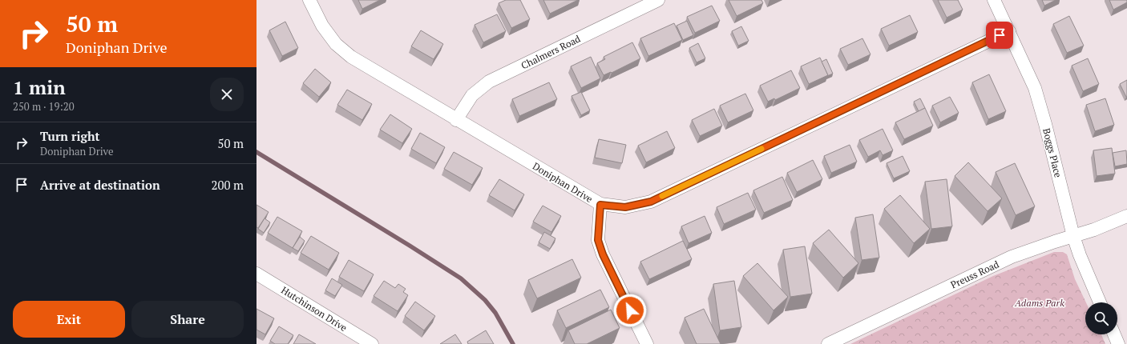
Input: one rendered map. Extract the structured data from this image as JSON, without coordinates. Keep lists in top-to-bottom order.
{
  "streets": {
    "street": [
      "Chalmers Road",
      "Boggs Place",
      "Doniphan Drive",
      "Preuss Road",
      "Hutchinson Drive"
    ]
  },
  "crossings": [
    ["Chalmers Road", "Doniphan Drive"],
    ["Boggs Place", "Doniphan Drive"],
    ["Boggs Place", "Preuss Road"]
  ],
  "parks": ["Adams Park"],
  "page": {
    "turn": ["50 m", "Doniphan Drive"],
    "heading": ["1 min", "250 m · 19:20"],
    "list": [
      {
        "name": "Turn right",
        "note": "Doniphan Drive",
        "value": "50 m"
      },
      {
        "name": "Arrive at destination",
        "value": "200 m"
      }
    ],
    "buttons": ["Exit", "Share"]
  }
}
